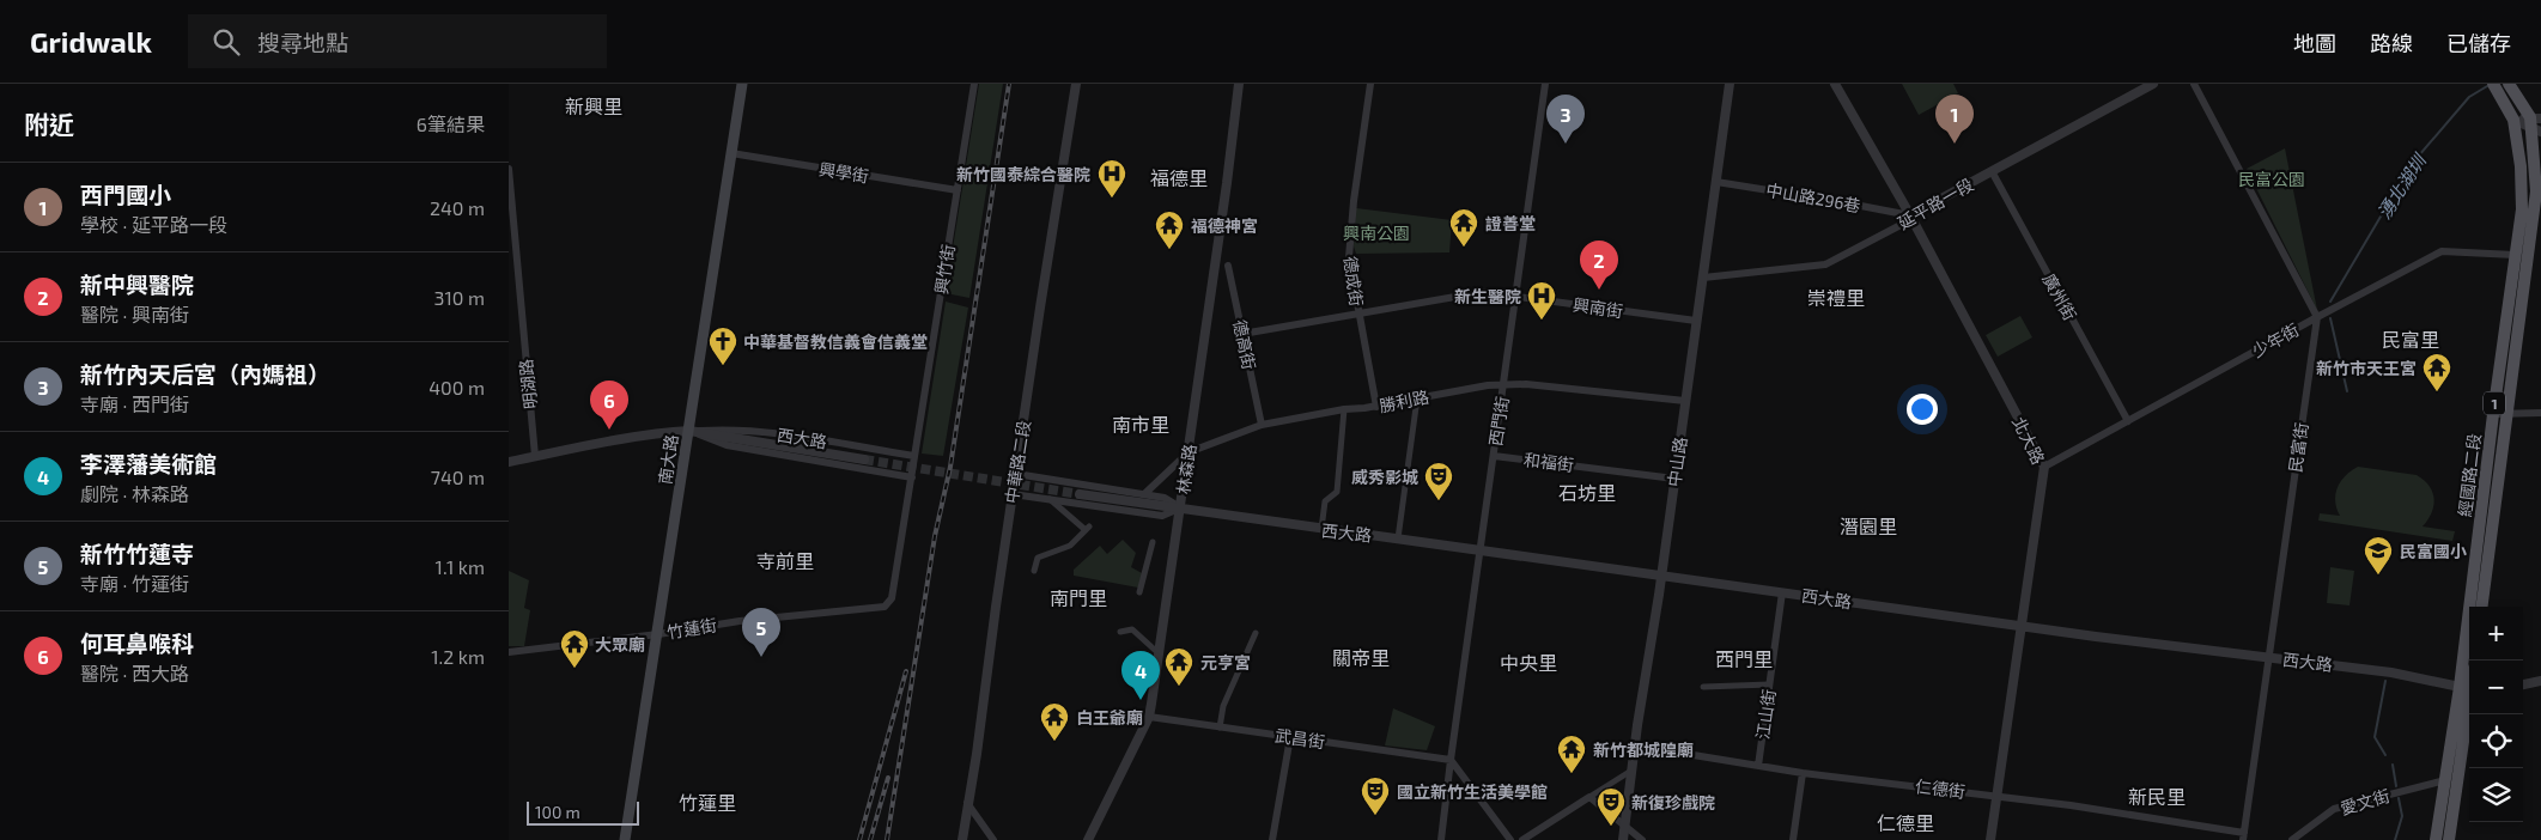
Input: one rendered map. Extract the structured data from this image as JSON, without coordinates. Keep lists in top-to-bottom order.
{
  "streets": {
    "main road": ["1", "南大路", "經國路二段"],
    "street": [
      "興學街",
      "中山路296巷",
      "延平路一段",
      "興竹街",
      "德成街",
      "廣州街",
      "興南街",
      "少年街",
      "德高街",
      "明湖路",
      "勝利路",
      "西門街",
      "西大路",
      "北大路",
      "民富街",
      "中華路二段",
      "和福街",
      "中山路",
      "林森路",
      "竹蓮街",
      "江山街",
      "武昌街",
      "仁德街",
      "愛文街"
    ]
  },
  "crossings": [
    ["興學街", "興竹街"],
    ["興學街", "南大路"],
    ["中山路296巷", "延平路一段"],
    ["中山路296巷", "北大路"],
    ["中山路296巷", "中山路"],
    ["延平路一段", "廣州街"],
    ["延平路一段", "北大路"],
    ["延平路一段", "中山路"],
    ["興竹街", "西大路"],
    ["興竹街", "竹蓮街"],
    ["德成街", "興南街"],
    ["德成街", "勝利路"],
    ["廣州街", "少年街"],
    ["興南街", "德高街"],
    ["興南街", "西門街"],
    ["興南街", "中山路"],
    ["少年街", "北大路"],
    ["少年街", "民富街"],
    ["少年街", "經國路二段"],
    ["德高街", "勝利路"],
    ["明湖路", "西大路"],
    ["勝利路", "西門街"],
    ["勝利路", "西大路"],
    ["勝利路", "中山路"],
    ["勝利路", "林森路"],
    ["西門街", "西大路"],
    ["西門街", "和福街"],
    ["西門街", "武昌街"],
    ["西大路", "北大路"],
    ["西大路", "民富街"],
    ["西大路", "南大路"],
    ["西大路", "中華路二段"],
    ["西大路", "中山路"],
    ["西大路", "林森路"],
    ["西大路", "經國路二段"],
    ["西大路", "竹蓮街"],
    ["西大路", "江山街"],
    ["北大路", "仁德街"],
    ["民富街", "仁德街"],
    ["南大路", "竹蓮街"],
    ["和福街", "中山路"],
    ["中山路", "仁德街"],
    ["林森路", "武昌街"],
    ["經國路二段", "愛文街"],
    ["江山街", "仁德街"]
  ],
  "districts": [
    "新興里",
    "福德里",
    "崇禮里",
    "民富里",
    "南市里",
    "石坊里",
    "潛園里",
    "寺前里",
    "南門里",
    "關帝里",
    "西門里",
    "中央里",
    "新民里",
    "竹蓮里",
    "仁德里"
  ],
  "water": ["湧北湖圳"],
  "parks": ["民富公園", "興南公園"],
  "places": {
    "hospital": ["新竹國泰綜合醫院", "新生醫院"],
    "temple": [
      "證善堂",
      "福德神宮",
      "新竹市天王宮",
      "大眾廟",
      "元亨宮",
      "白王爺廟",
      "新竹都城隍廟"
    ],
    "church": ["中華基督教信義會信義堂"],
    "theatre": ["威秀影城", "國立新竹生活美學館", "新復珍戲院"],
    "school or university": ["民富國小"]
  },
  "scale_bar": "100 m",
  "page": {
    "header": "Gridwalk",
    "search": "搜尋地點",
    "nav": ["地圖", "路線", "已儲存"],
    "heading": ["附近", "6筆結果"],
    "pins": [
      "1",
      "3",
      "2",
      "6",
      "5",
      "4"
    ],
    "list": [
      {
        "mark": "1",
        "name": "西門國小",
        "note": "學校 · 延平路一段",
        "value": "240 m"
      },
      {
        "mark": "2",
        "name": "新中興醫院",
        "note": "醫院 · 興南街",
        "value": "310 m"
      },
      {
        "mark": "3",
        "name": "新竹內天后宮（內媽祖）",
        "note": "寺廟 · 西門街",
        "value": "400 m"
      },
      {
        "mark": "4",
        "name": "李澤藩美術館",
        "note": "劇院 · 林森路",
        "value": "740 m"
      },
      {
        "mark": "5",
        "name": "新竹竹蓮寺",
        "note": "寺廟 · 竹蓮街",
        "value": "1.1 km"
      },
      {
        "mark": "6",
        "name": "何耳鼻喉科",
        "note": "醫院 · 西大路",
        "value": "1.2 km"
      }
    ],
    "map_buttons": ["+", "−"],
    "scale": "100 m"
  }
}
